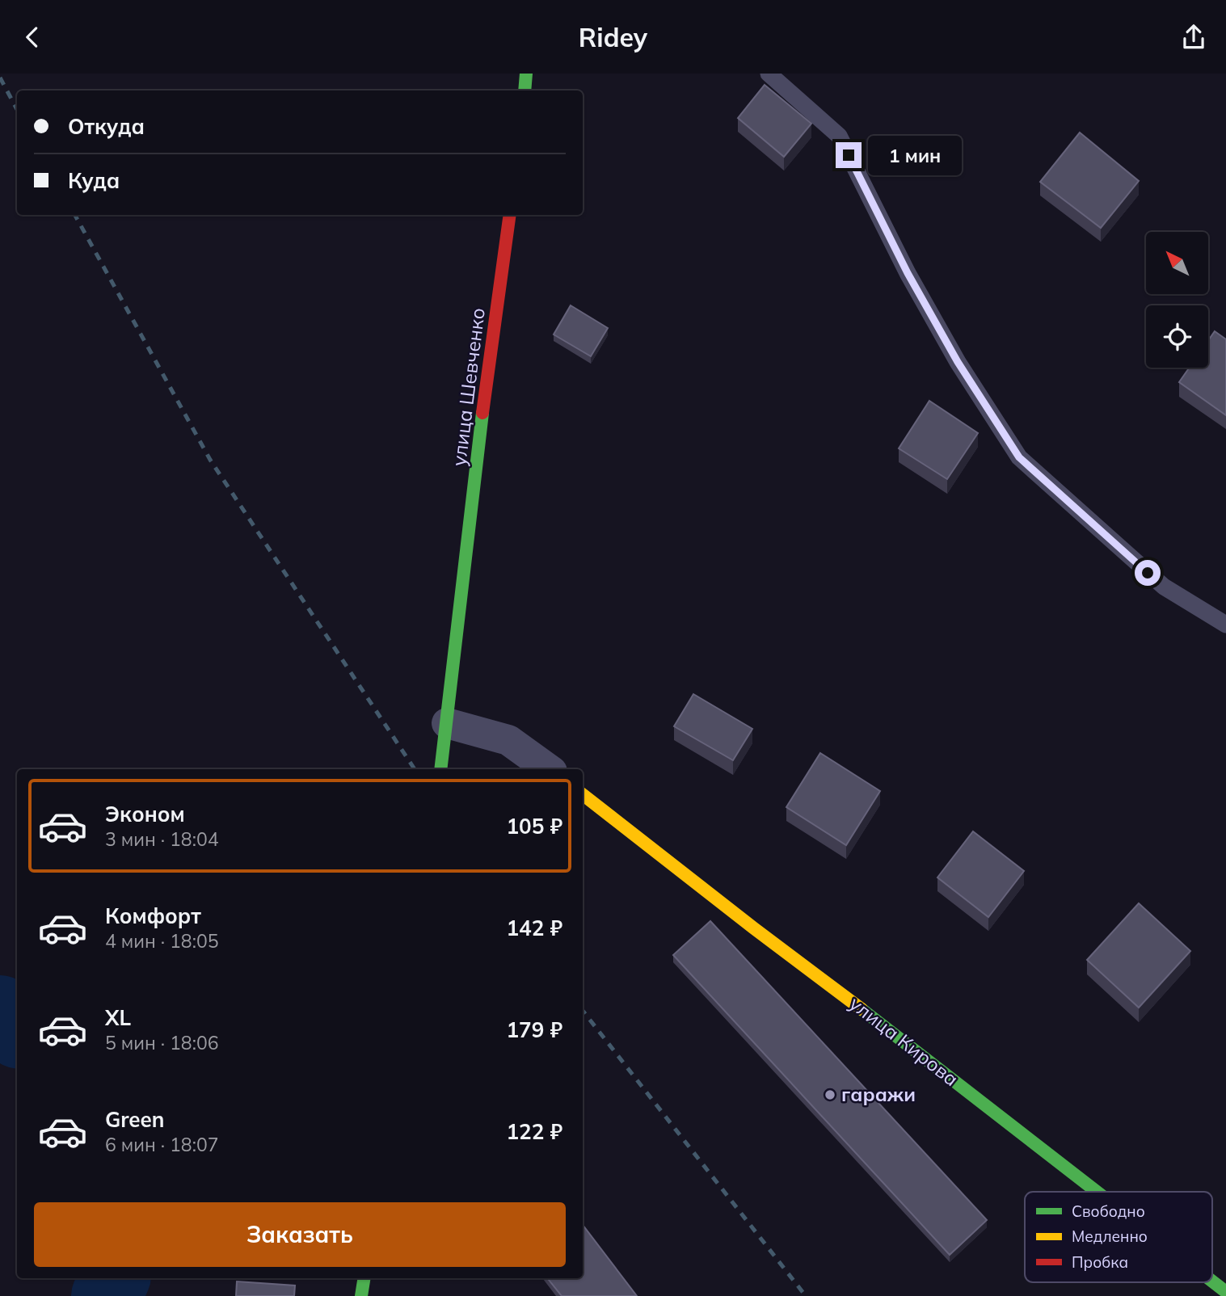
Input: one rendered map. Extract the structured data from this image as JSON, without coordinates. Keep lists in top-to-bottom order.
{
  "streets": {
    "street": ["улица Шевченко", "улица Кирова"]
  },
  "places": ["гаражи"],
  "legend": ["Свободно", "Медленно", "Пробка"],
  "north": "top left",
  "page": {
    "header": "Ridey",
    "banner": ["Откуда", "Куда"],
    "bubble": "1 мин",
    "list": [
      {
        "name": "Эконом",
        "note": "3 мин · 18:04",
        "value": "105 ₽"
      },
      {
        "name": "Комфорт",
        "note": "4 мин · 18:05",
        "value": "142 ₽"
      },
      {
        "name": "XL",
        "note": "5 мин · 18:06",
        "value": "179 ₽"
      },
      {
        "name": "Green",
        "note": "6 мин · 18:07",
        "value": "122 ₽"
      }
    ],
    "buttons": "Заказать"
  }
}
